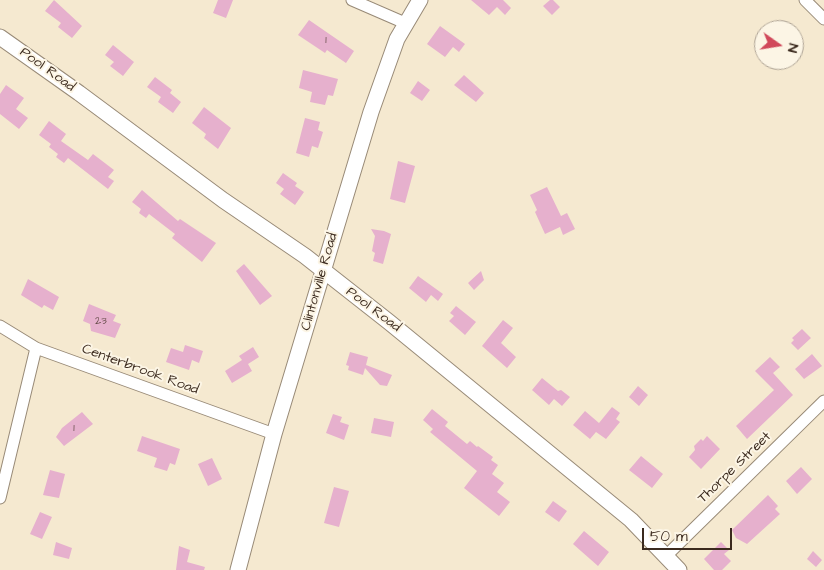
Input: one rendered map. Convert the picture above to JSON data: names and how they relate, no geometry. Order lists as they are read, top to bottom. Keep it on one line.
{"streets":{"street":["Pool Road","Clintonville Road","Centerbrook Road","Thorpe Street"]},"crossings":[["Pool Road","Clintonville Road"],["Pool Road","Thorpe Street"],["Clintonville Road","Centerbrook Road"]],"house_numbers":["1","23","1"],"scale_bar":"50 m","north":"right"}
